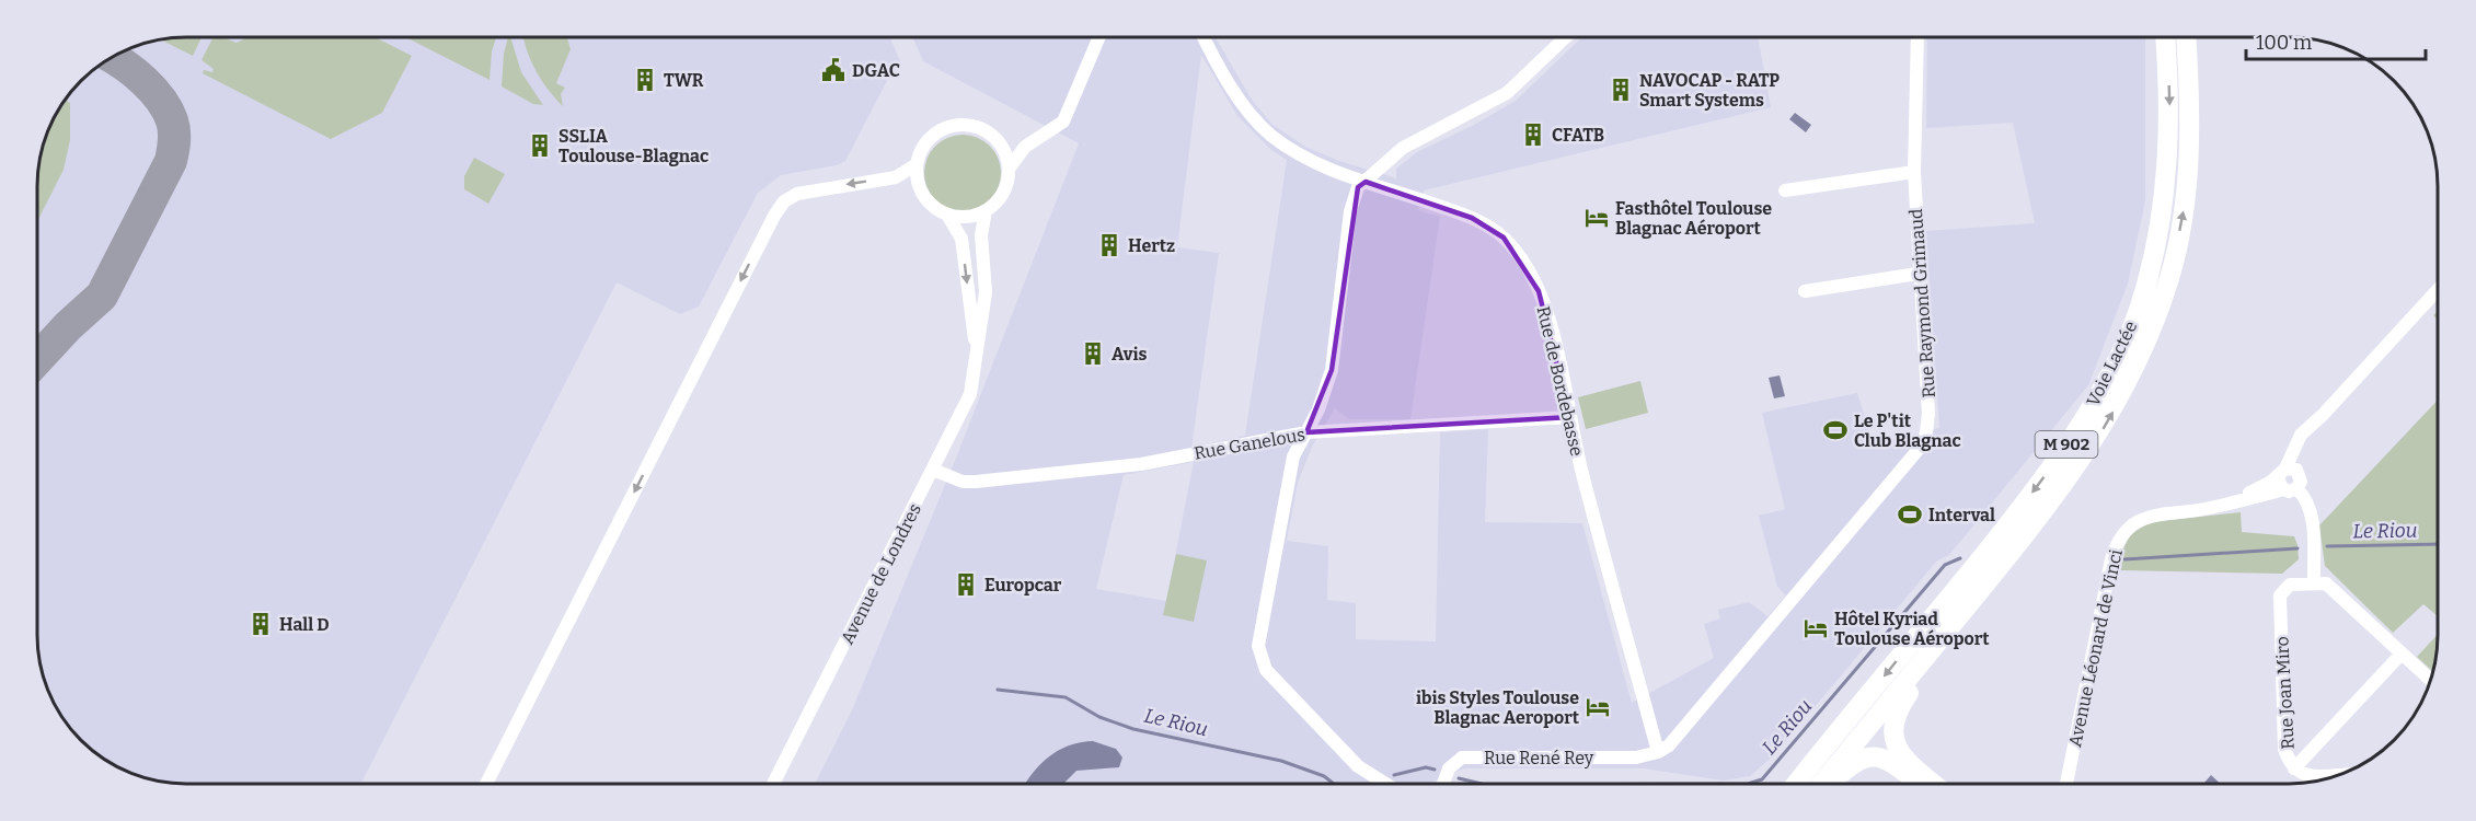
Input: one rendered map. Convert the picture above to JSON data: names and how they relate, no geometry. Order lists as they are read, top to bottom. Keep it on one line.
{"streets":{"highway":["Voie Lactée","M 902"],"street":["Rue Raymond Grimaud","Rue de Bordebasse","Rue Ganelous","Avenue de Londres","Avenue Léonard de Vinci","Rue Joan Miro","Rue René Rey"]},"crossings":[["Rue Raymond Grimaud","Rue de Bordebasse"],["Rue Raymond Grimaud","Rue René Rey"],["Rue de Bordebasse","Rue Ganelous"],["Rue de Bordebasse","Rue René Rey"],["Rue Ganelous","Avenue de Londres"]],"water":["Le Riou"],"places":{"public building":["DGAC"],"building":["TWR","NAVOCAP - RATP Smart Systems","CFATB","SSLIA Toulouse-Blagnac","Hertz","Avis","Europcar","Hall D"],"hotel":["Fasthôtel Toulouse Blagnac Aéroport","Hôtel Kyriad Toulouse Aéroport","ibis Styles Toulouse Blagnac Aeroport"],"sports":["Le P'tit Club Blagnac","Interval"]},"scale_bar":"100 m"}
